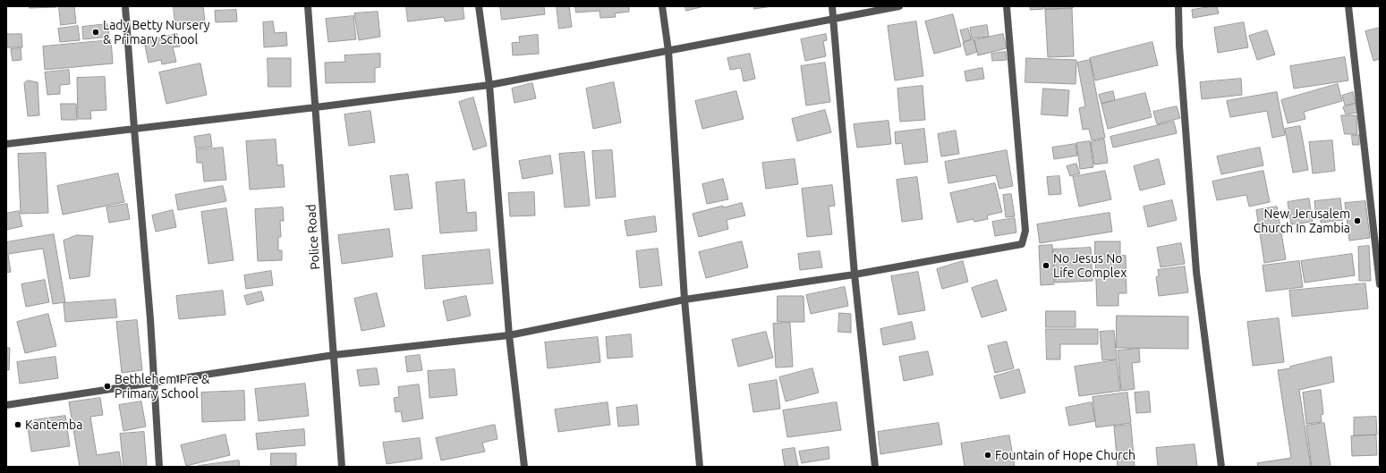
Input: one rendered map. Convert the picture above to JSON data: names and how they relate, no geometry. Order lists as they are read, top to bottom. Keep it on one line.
{"streets":{"street":["Police Road"]},"places":["Lady Betty Nursery & Primary School","New Jerusalem Church In Zambia","No Jesus No Life Complex","Bethlehem Pre & Primary School","Kantemba","Fountain of Hope Church"]}
